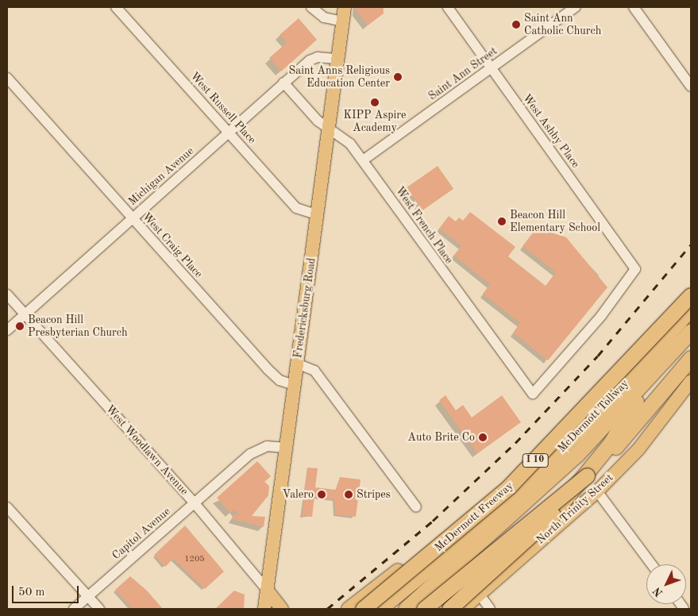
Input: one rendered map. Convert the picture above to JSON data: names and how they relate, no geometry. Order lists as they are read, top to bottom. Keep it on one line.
{"streets":{"highway":["McDermott Tollway","I 10","McDermott Freeway"],"main road":["Fredericksburg Road","West Woodlawn Avenue","North Trinity Street"],"street":["Saint Ann Street","West Russell Place","West Ashby Place","Michigan Avenue","West French Place","West Craig Place","Capitol Avenue"]},"crossings":[["Saint Ann Street","West Ashby Place"],["Saint Ann Street","West French Place"],["West Russell Place","Michigan Avenue"],["West Russell Place","Fredericksburg Road"],["West Ashby Place","West French Place"],["Michigan Avenue","West French Place"],["Michigan Avenue","West Craig Place"],["Michigan Avenue","Fredericksburg Road"],["Michigan Avenue","West Woodlawn Avenue"],["West French Place","Fredericksburg Road"],["West Craig Place","Fredericksburg Road"],["Fredericksburg Road","West Woodlawn Avenue"],["Fredericksburg Road","Capitol Avenue"],["West Woodlawn Avenue","Capitol Avenue"]],"places":["Saint Ann Catholic Church","Saint Anns Religious Education Center","KIPP Aspire Academy","Beacon Hill Elementary School","Beacon Hill Presbyterian Church","Auto Brite Co","Valero","Stripes"],"house_numbers":["1205"],"scale_bar":"50 m","north":"bottom left"}
